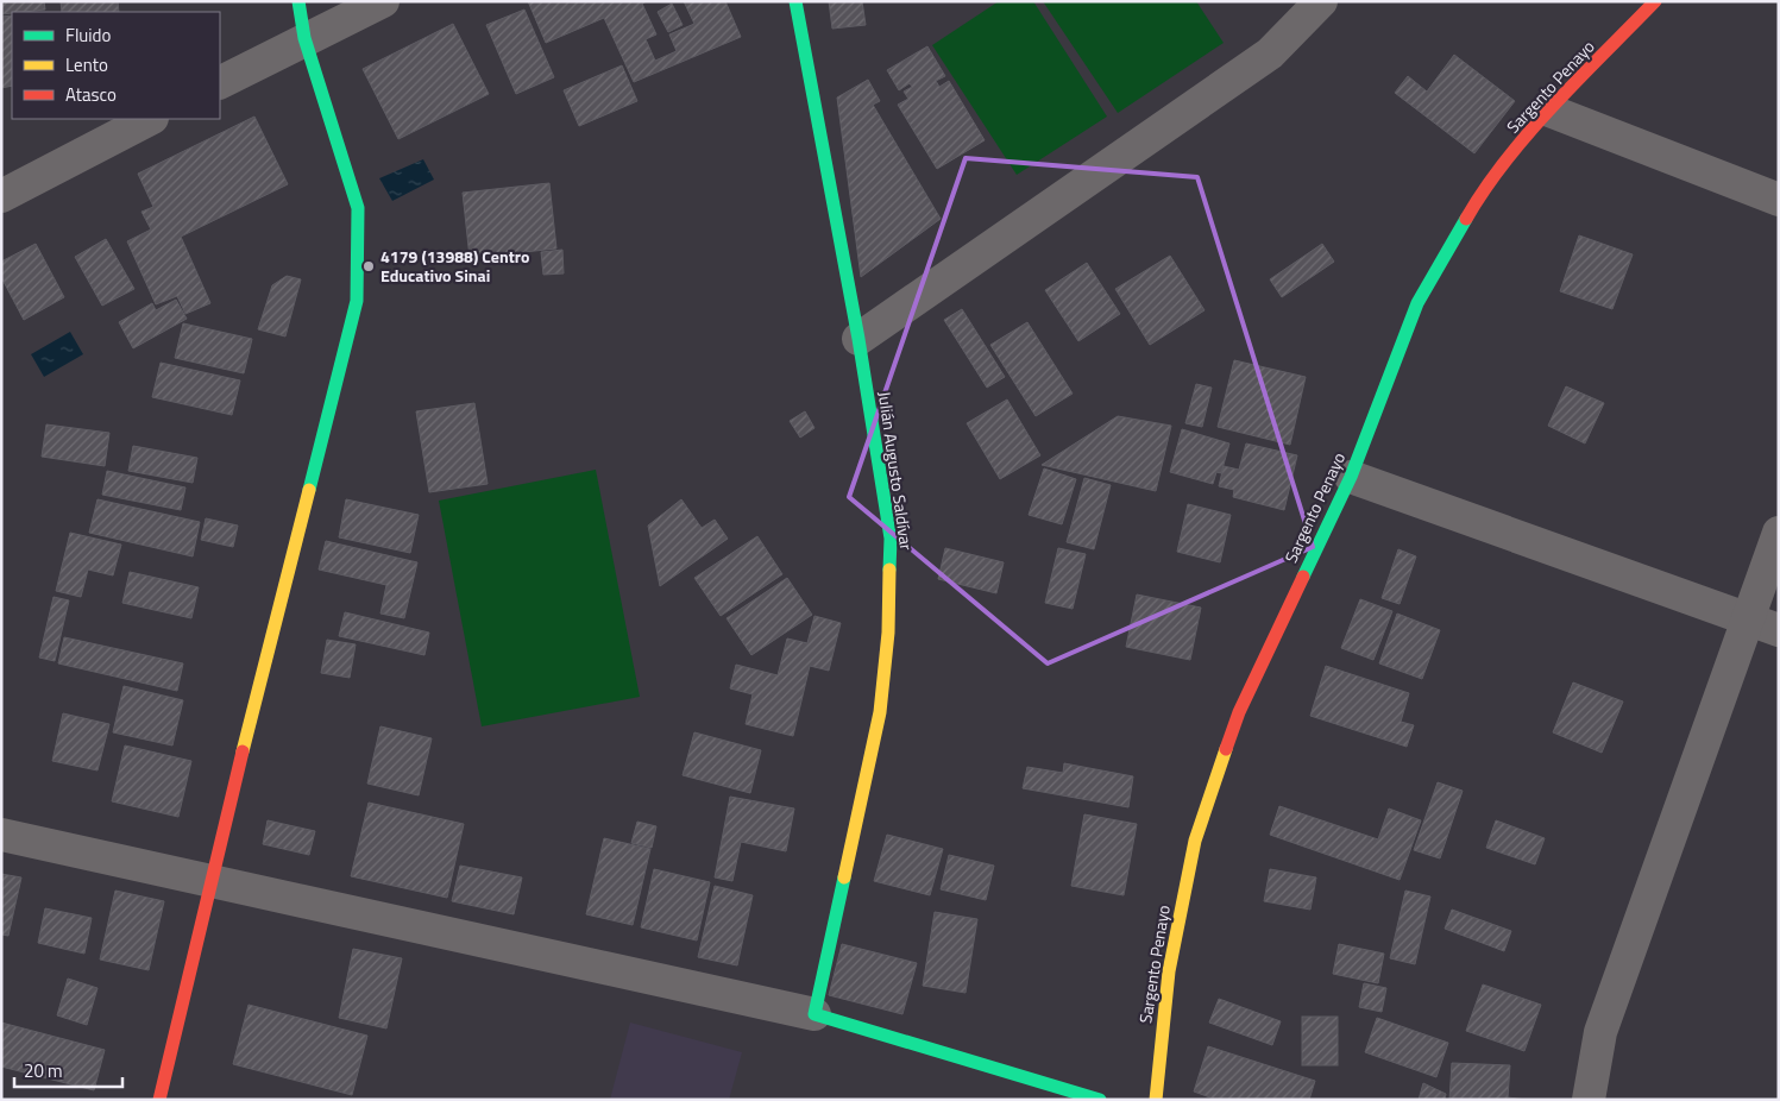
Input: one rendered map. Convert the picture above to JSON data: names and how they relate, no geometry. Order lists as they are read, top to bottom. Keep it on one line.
{"streets":{"street":["Sargento Penayo","Julián Augusto Saldívar"]},"places":["4179 (13988) Centro Educativo Sinai"],"legend":["Fluido","Lento","Atasco"],"scale_bar":"20 m"}
